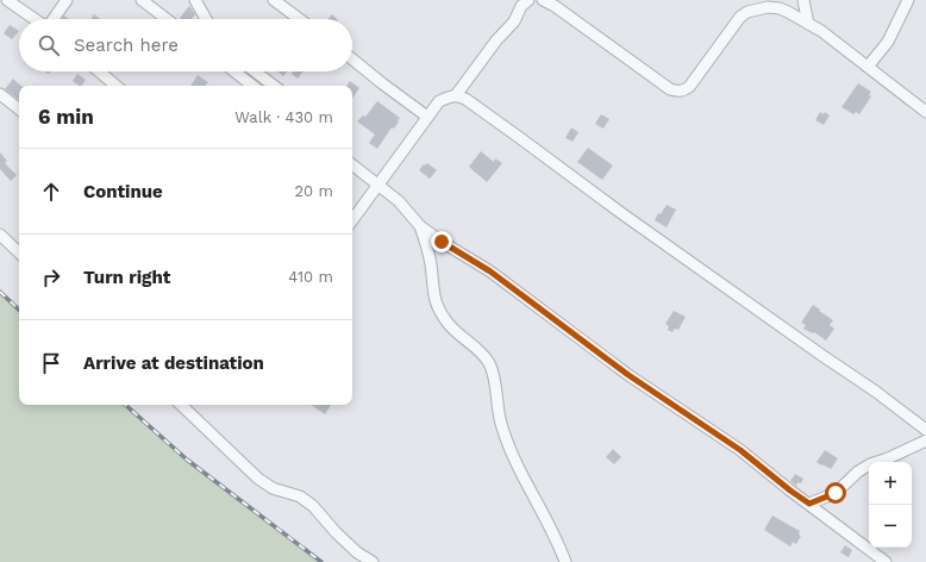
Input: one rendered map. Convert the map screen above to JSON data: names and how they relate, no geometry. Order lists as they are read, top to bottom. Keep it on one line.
{"page":{"search":"Search here","heading":["6 min","Walk · 430 m"],"list":[["Continue","20 m"],["Turn right","410 m"],"Arrive at destination"],"map_buttons":["+","−"]}}
